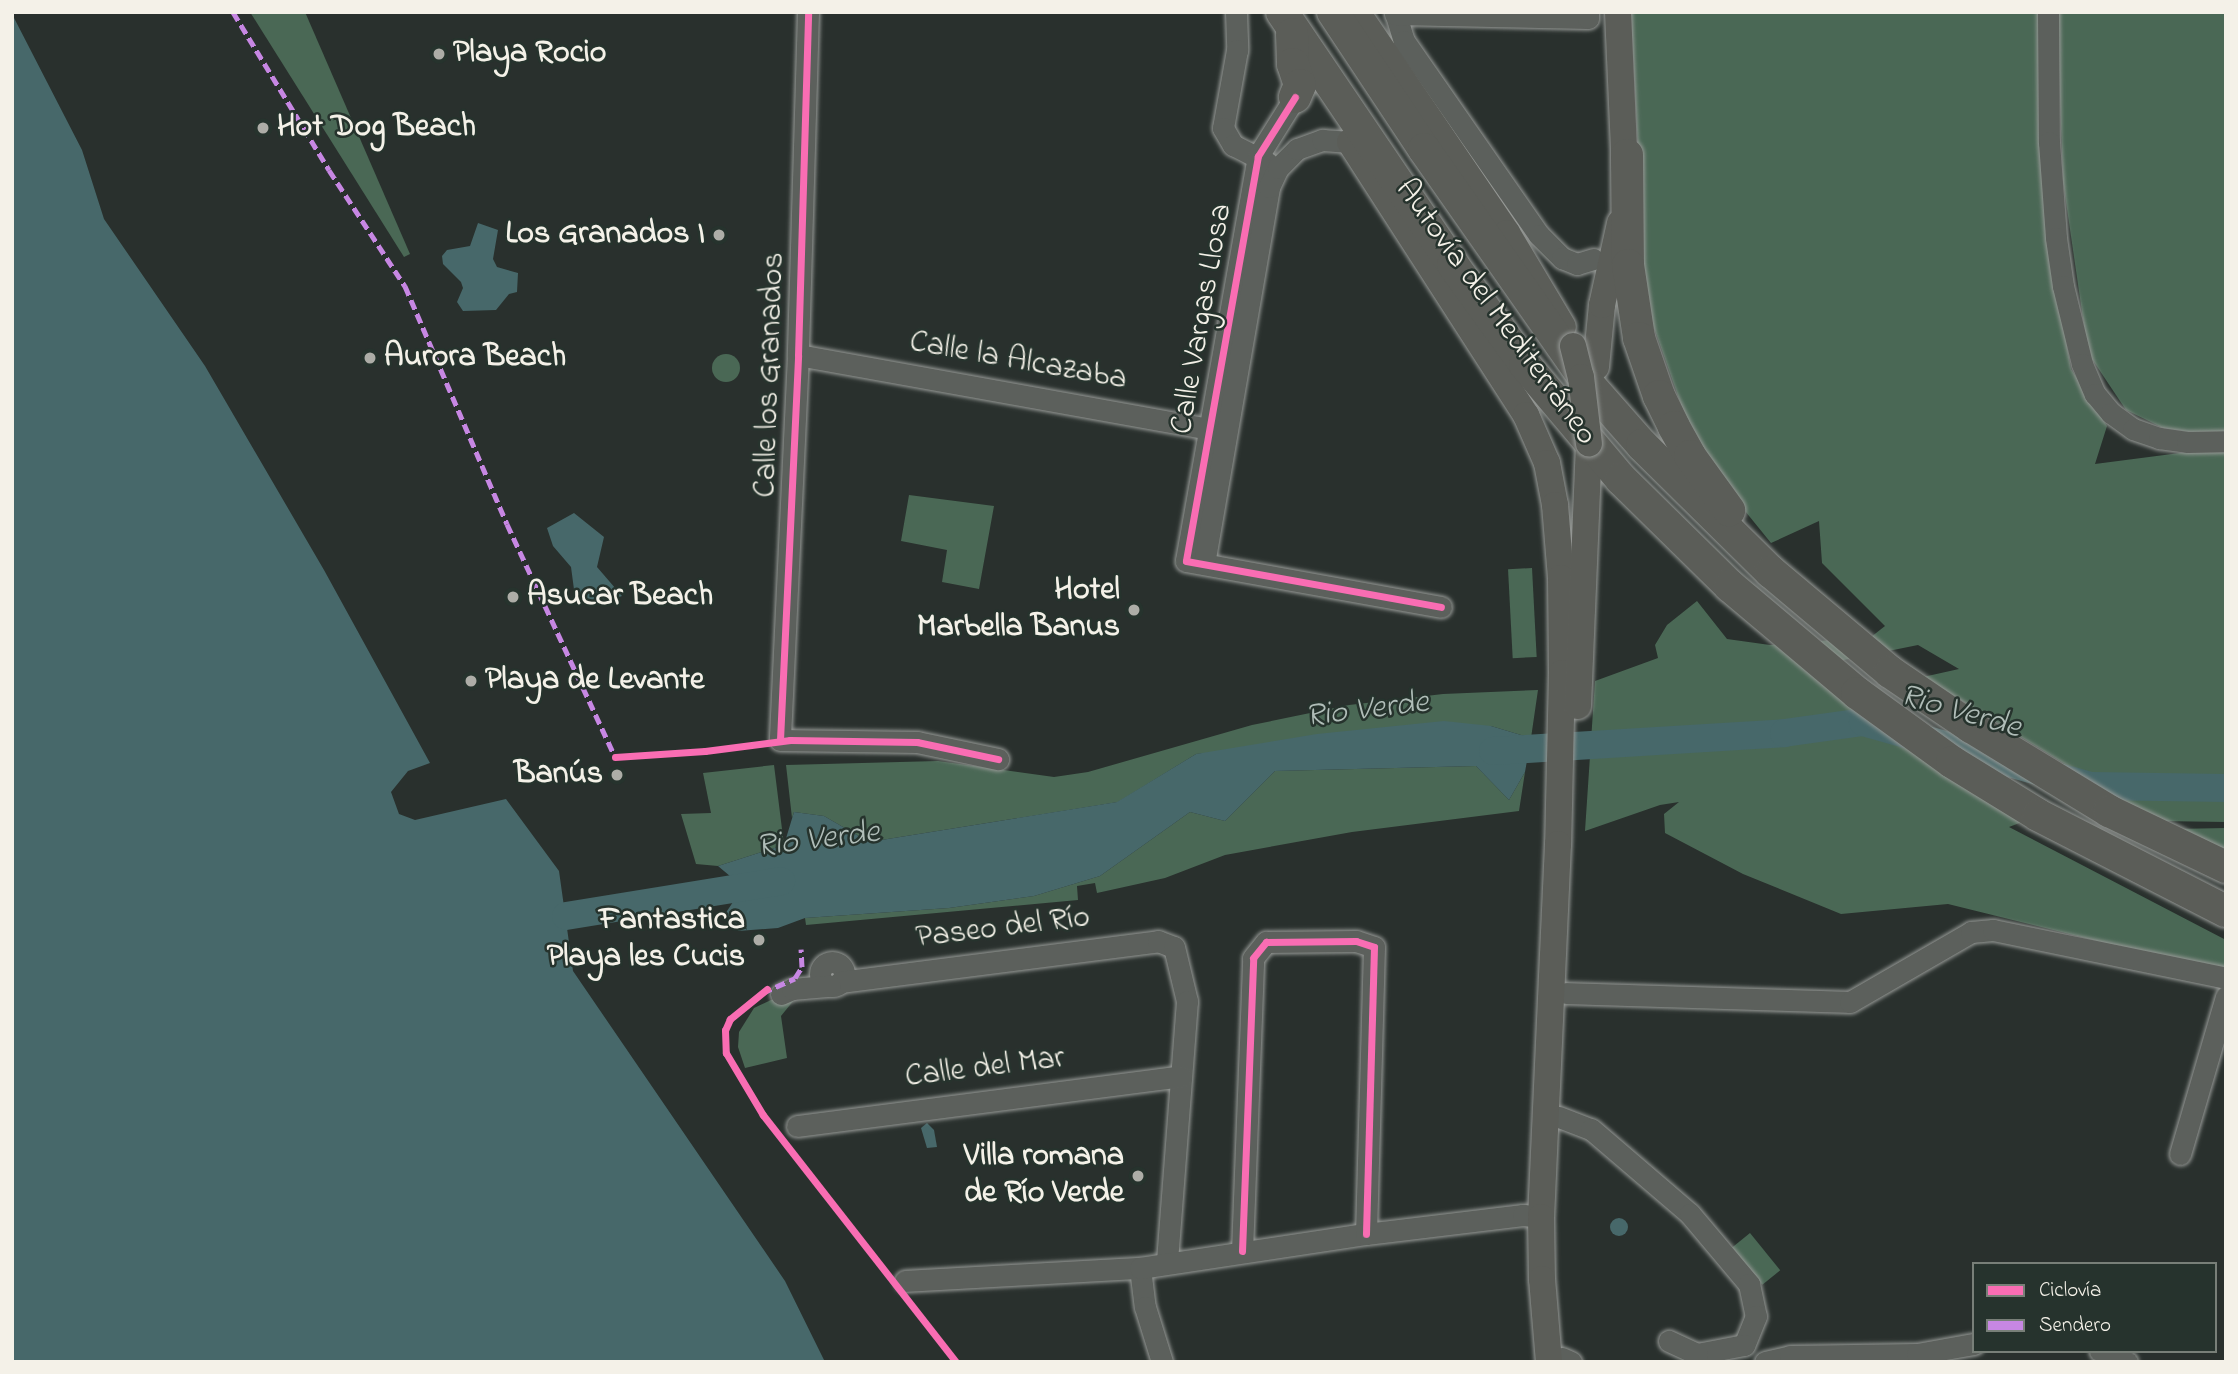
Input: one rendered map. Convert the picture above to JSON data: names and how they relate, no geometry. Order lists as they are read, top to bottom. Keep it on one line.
{"streets":{"highway":["Autovía del Mediterráneo"],"street":["Calle Vargas Llosa","Calle la Alcazaba","Calle los Granados","Paseo del Río","Calle del Mar"]},"crossings":[["Calle Vargas Llosa","Calle la Alcazaba"],["Calle la Alcazaba","Calle los Granados"],["Paseo del Río","Calle del Mar"]],"water":["Rio Verde"],"places":["Playa Rocio","Hot Dog Beach","Los Granados I","Aurora Beach","Asucar Beach","Hotel Marbella Banus","Playa de Levante","Banús","Fantastica Playa les Cucis","Villa romana de Río Verde"],"legend":["Ciclovía","Sendero"]}
